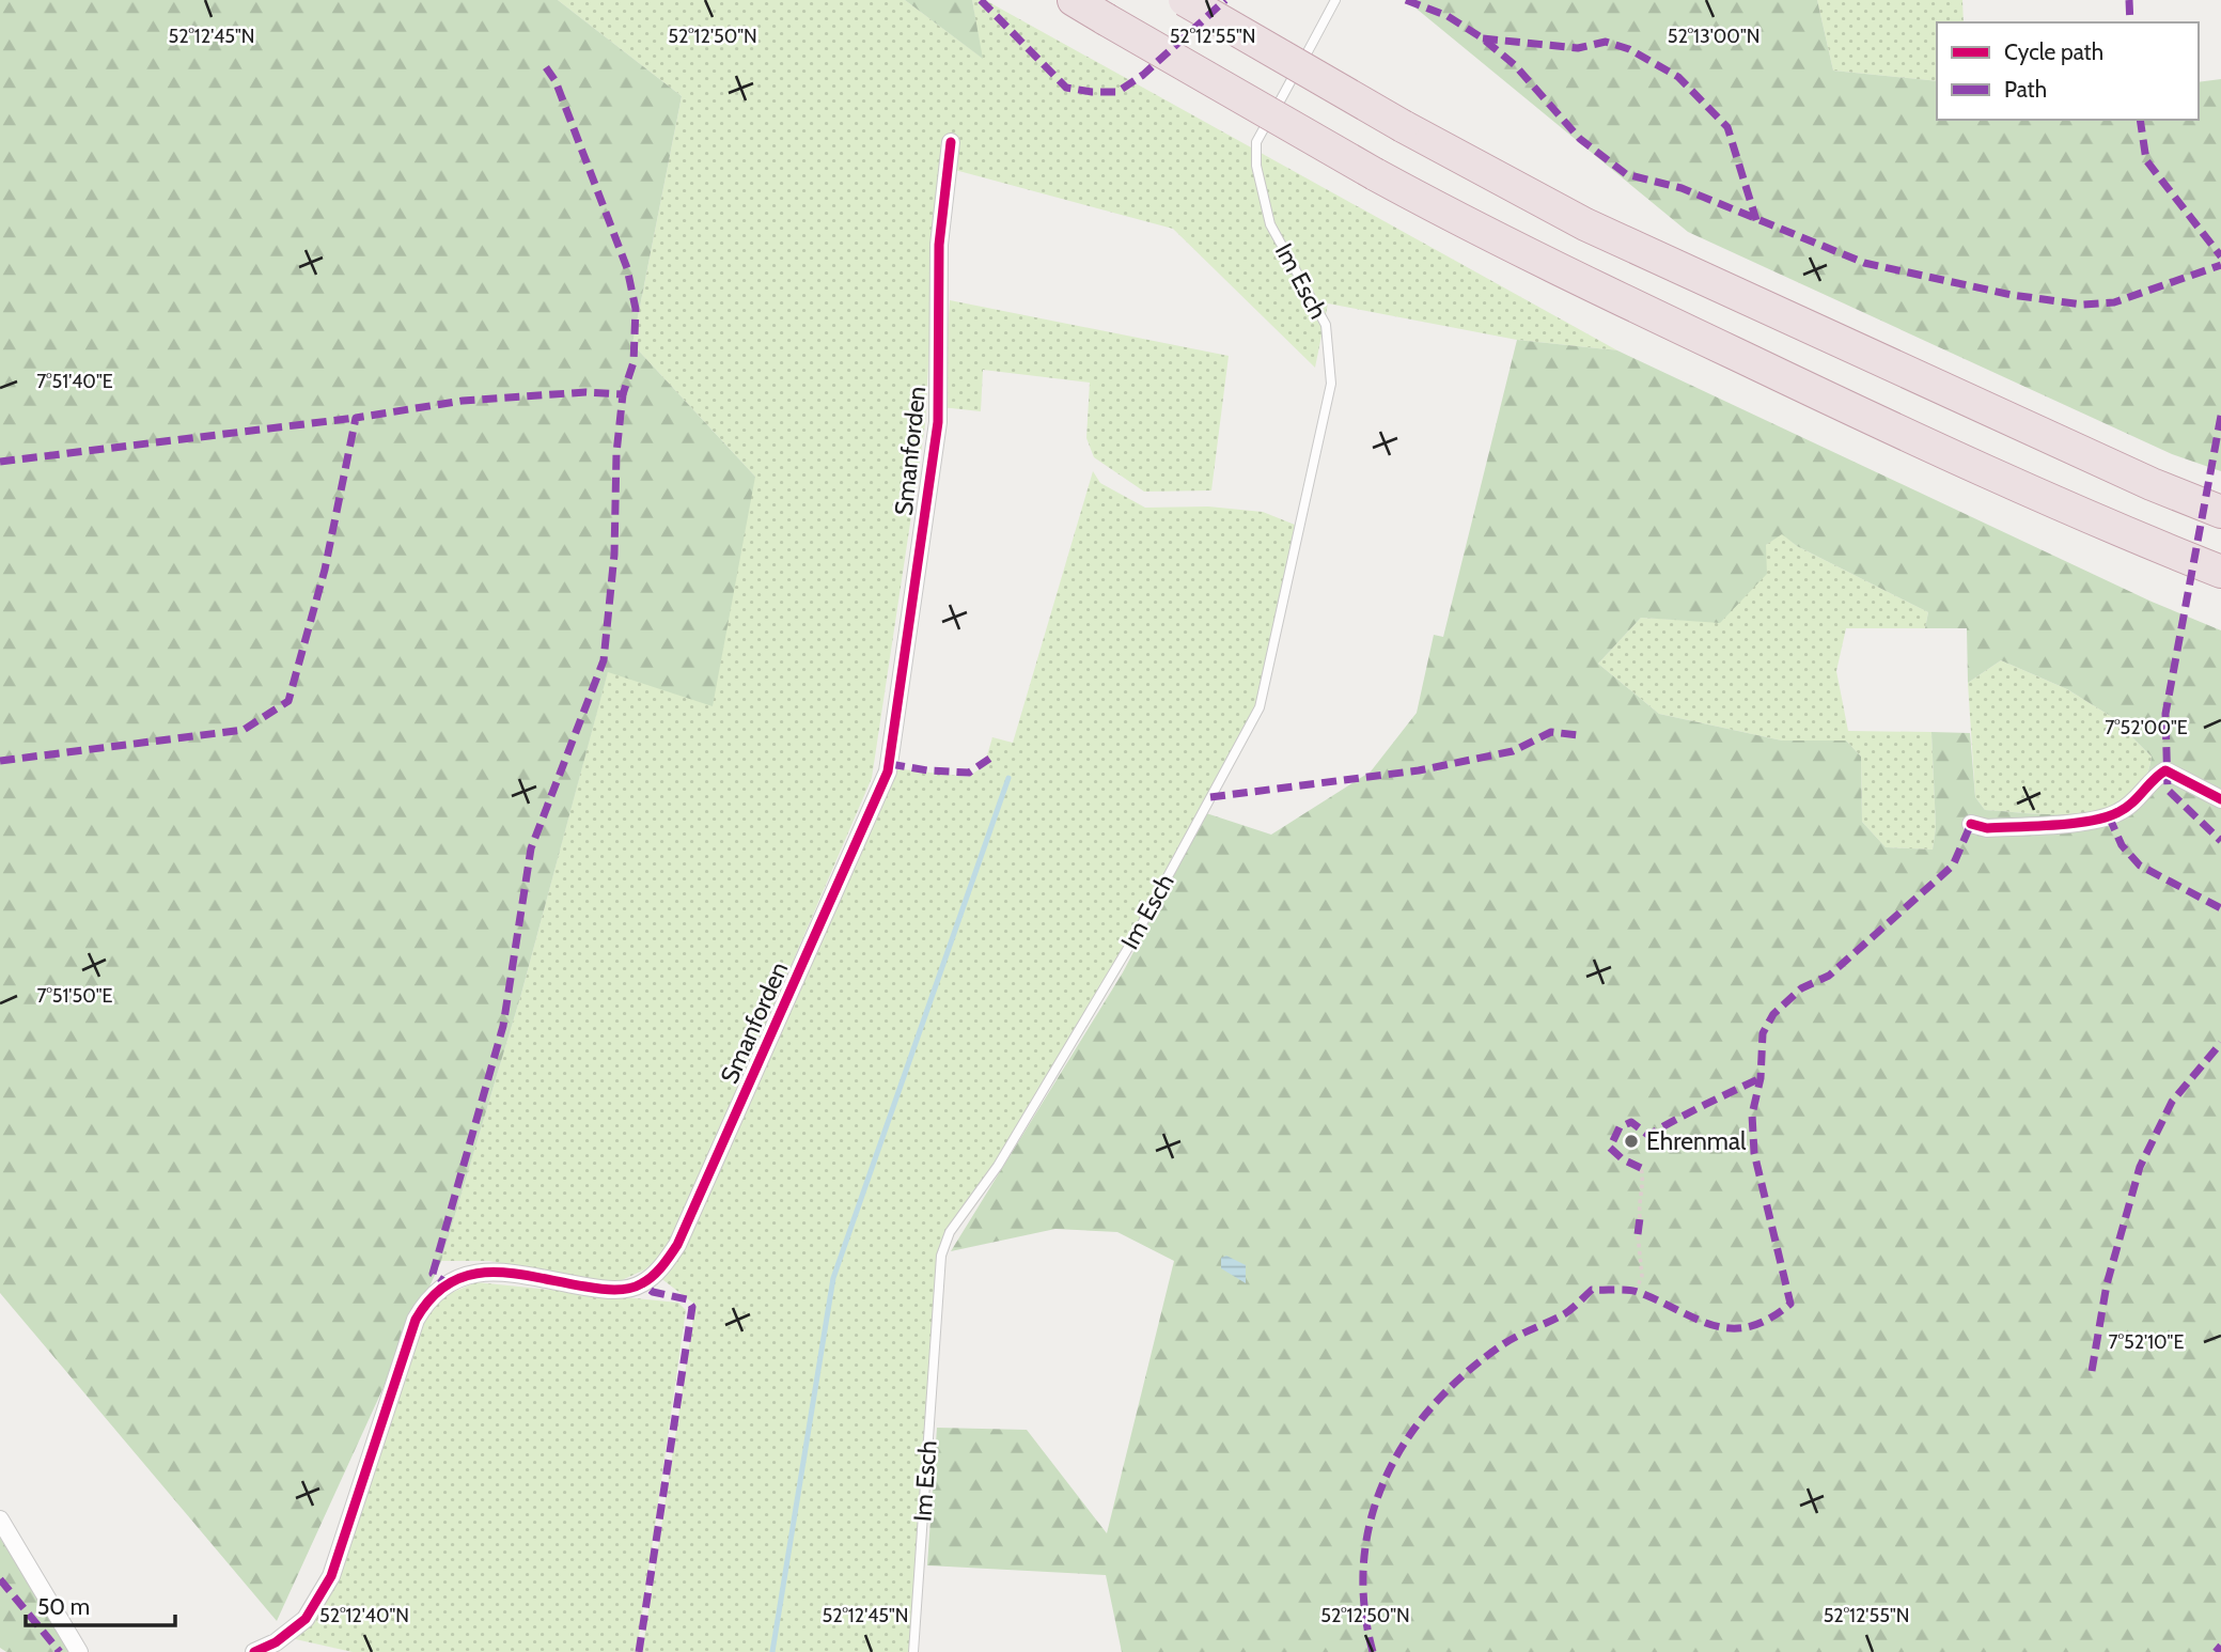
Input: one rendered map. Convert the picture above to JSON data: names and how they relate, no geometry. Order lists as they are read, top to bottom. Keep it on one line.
{"streets":{"street":["Smanforden"],"lane":["Im Esch"]},"places":["Ehrenmal"],"legend":["Cycle path","Path"],"scale_bar":"50 m","coordinates":["52°12'45\"N","52°12'50\"N","52°12'55\"N","52°13'00\"N","7°51'40\"E","7°52'00\"E","7°51'50\"E","7°52'10\"E","52°12'40\"N"]}
